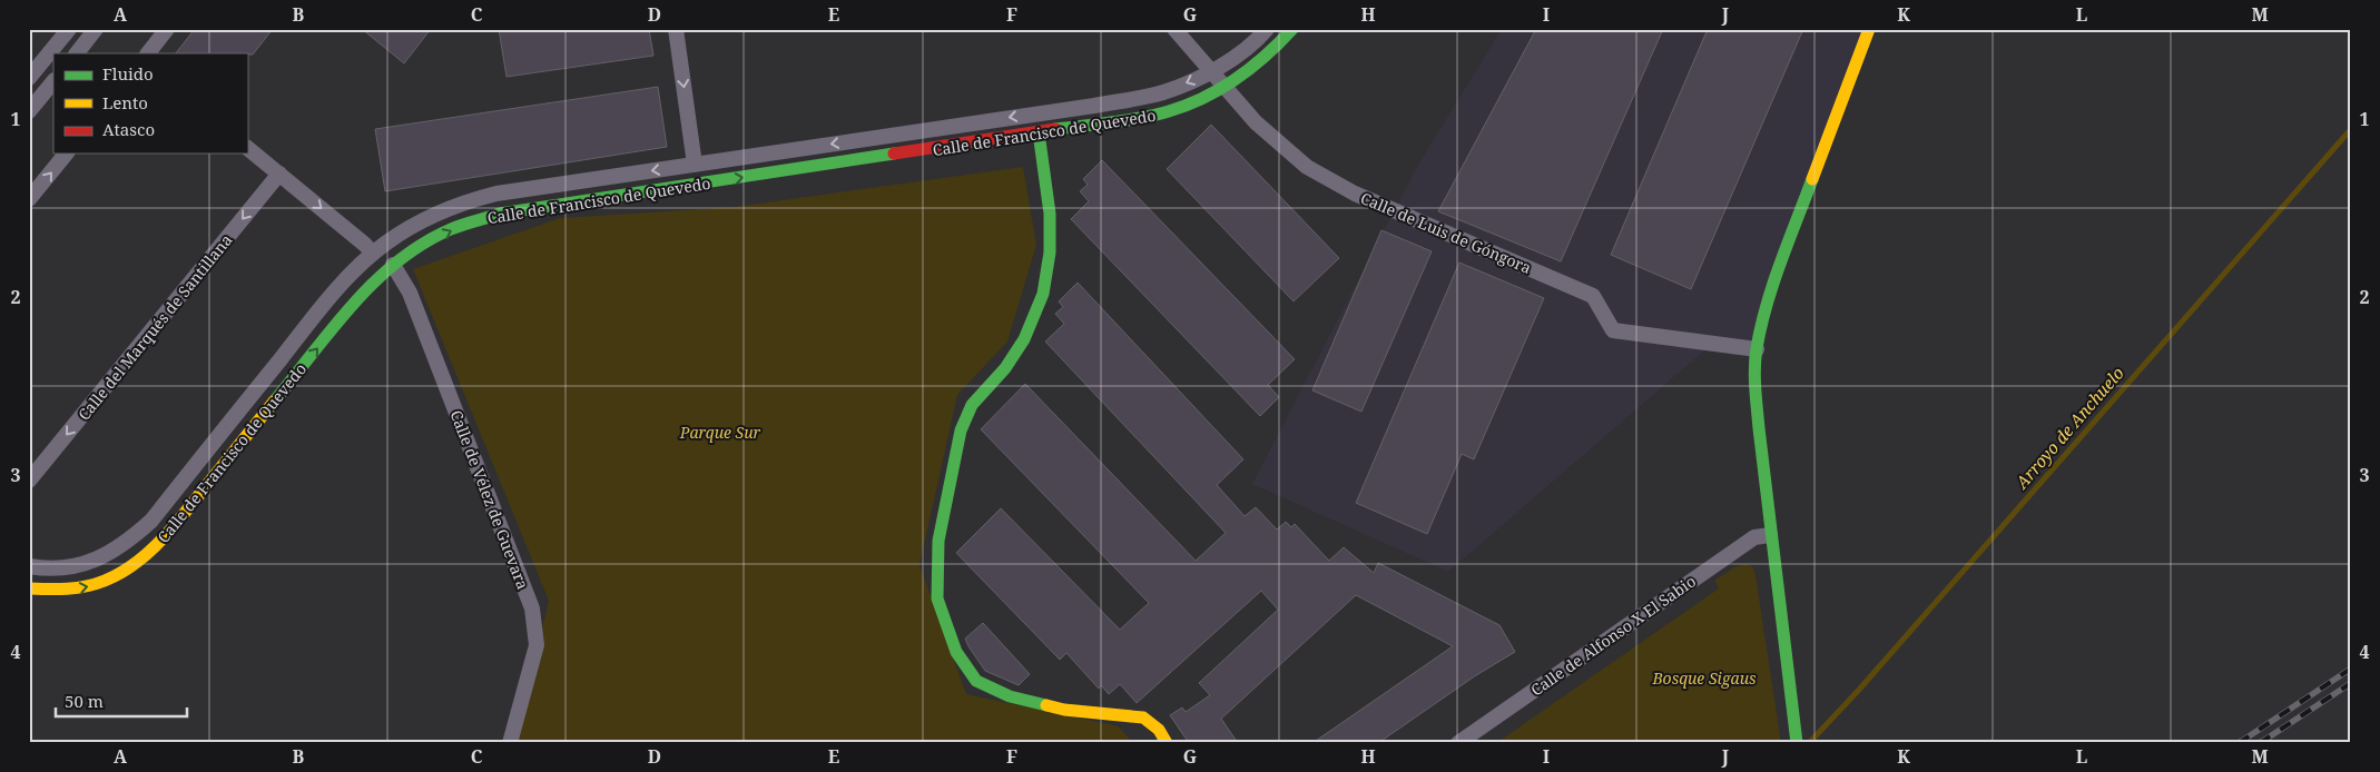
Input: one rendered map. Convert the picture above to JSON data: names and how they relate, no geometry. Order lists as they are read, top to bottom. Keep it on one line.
{"streets":{"street":["Calle de Francisco de Quevedo","Calle de Luis de Góngora","Calle del Marqués de Santillana","Calle de Vélez de Guevara","Calle de Alfonso X El Sabio"]},"crossings":[["Calle de Francisco de Quevedo","Calle de Luis de Góngora"],["Calle de Francisco de Quevedo","Calle de Vélez de Guevara"]],"one_way":["Calle del Marqués de Santillana"],"water":["Arroyo de Anchuelo"],"parks":["Parque Sur","Bosque Sigaus"],"legend":["Fluido","Lento","Atasco"],"scale_bar":"50 m","grid":{"columns":["A","B","C","D","E","F","G","H","I","J","K","L","M"],"rows":["1","2","3","4"]}}
